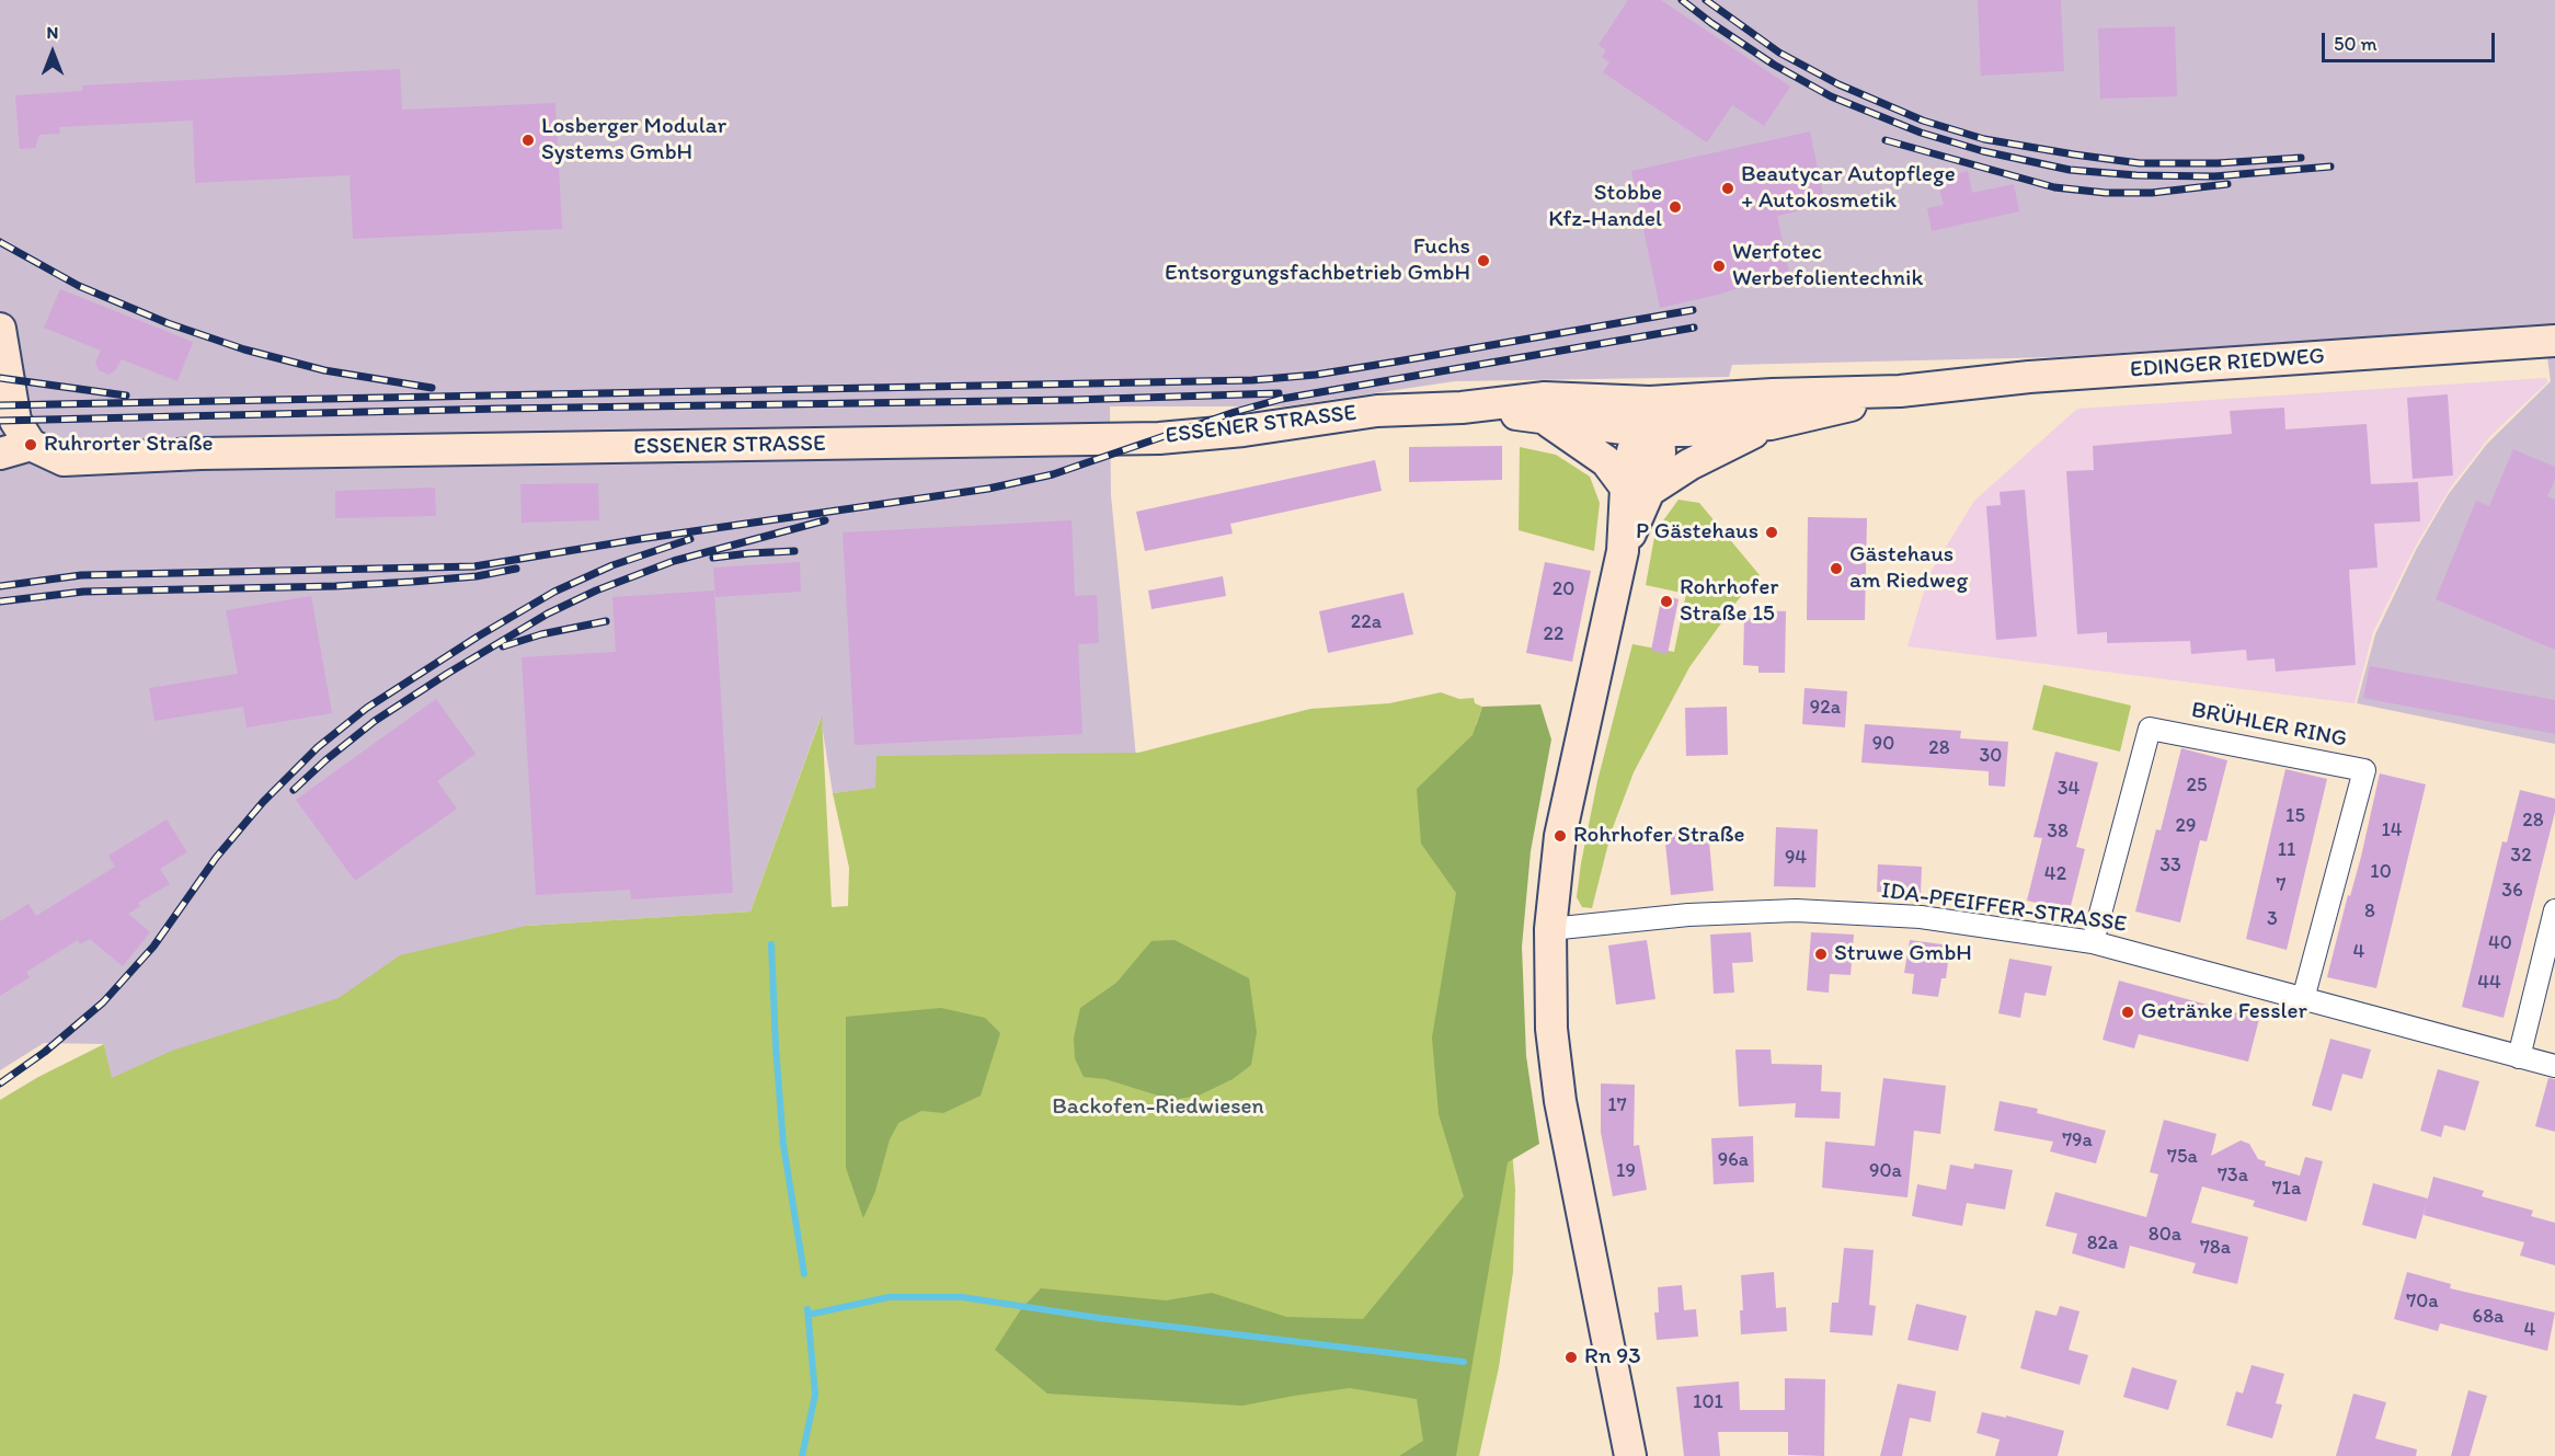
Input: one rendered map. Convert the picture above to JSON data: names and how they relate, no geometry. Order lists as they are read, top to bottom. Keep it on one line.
{"streets":{"main road":["EDINGER RIEDWEG","ESSENER STRASSE"],"street":["BRÜHLER RING","IDA-PFEIFFER-STRASSE"]},"crossings":[["EDINGER RIEDWEG","ESSENER STRASSE"],["BRÜHLER RING","IDA-PFEIFFER-STRASSE"]],"parks":["Backofen-Riedwiesen"],"places":["Losberger Modular Systems GmbH","Beautycar Autopflege + Autokosmetik","Stobbe Kfz-Handel","Fuchs Entsorgungsfachbetrieb GmbH","Werfotec Werbefolientechnik","Ruhrorter Straße","P Gästehaus","Gästehaus am Riedweg","Rohrhofer Straße 15","Rohrhofer Straße","Struwe GmbH","Getränke Fessler","Rn 93"],"house_numbers":["20","22a","22","92a","90","28","30","25","34","15","28","29","14","38","11","32","94","33","10","42","7","36","8","3","40","4","44","17","79a","75a","96a","19","90a","73a","71a","80a","82a","78a","70a","68a","4","101"],"scale_bar":"50 m","north":"top"}
